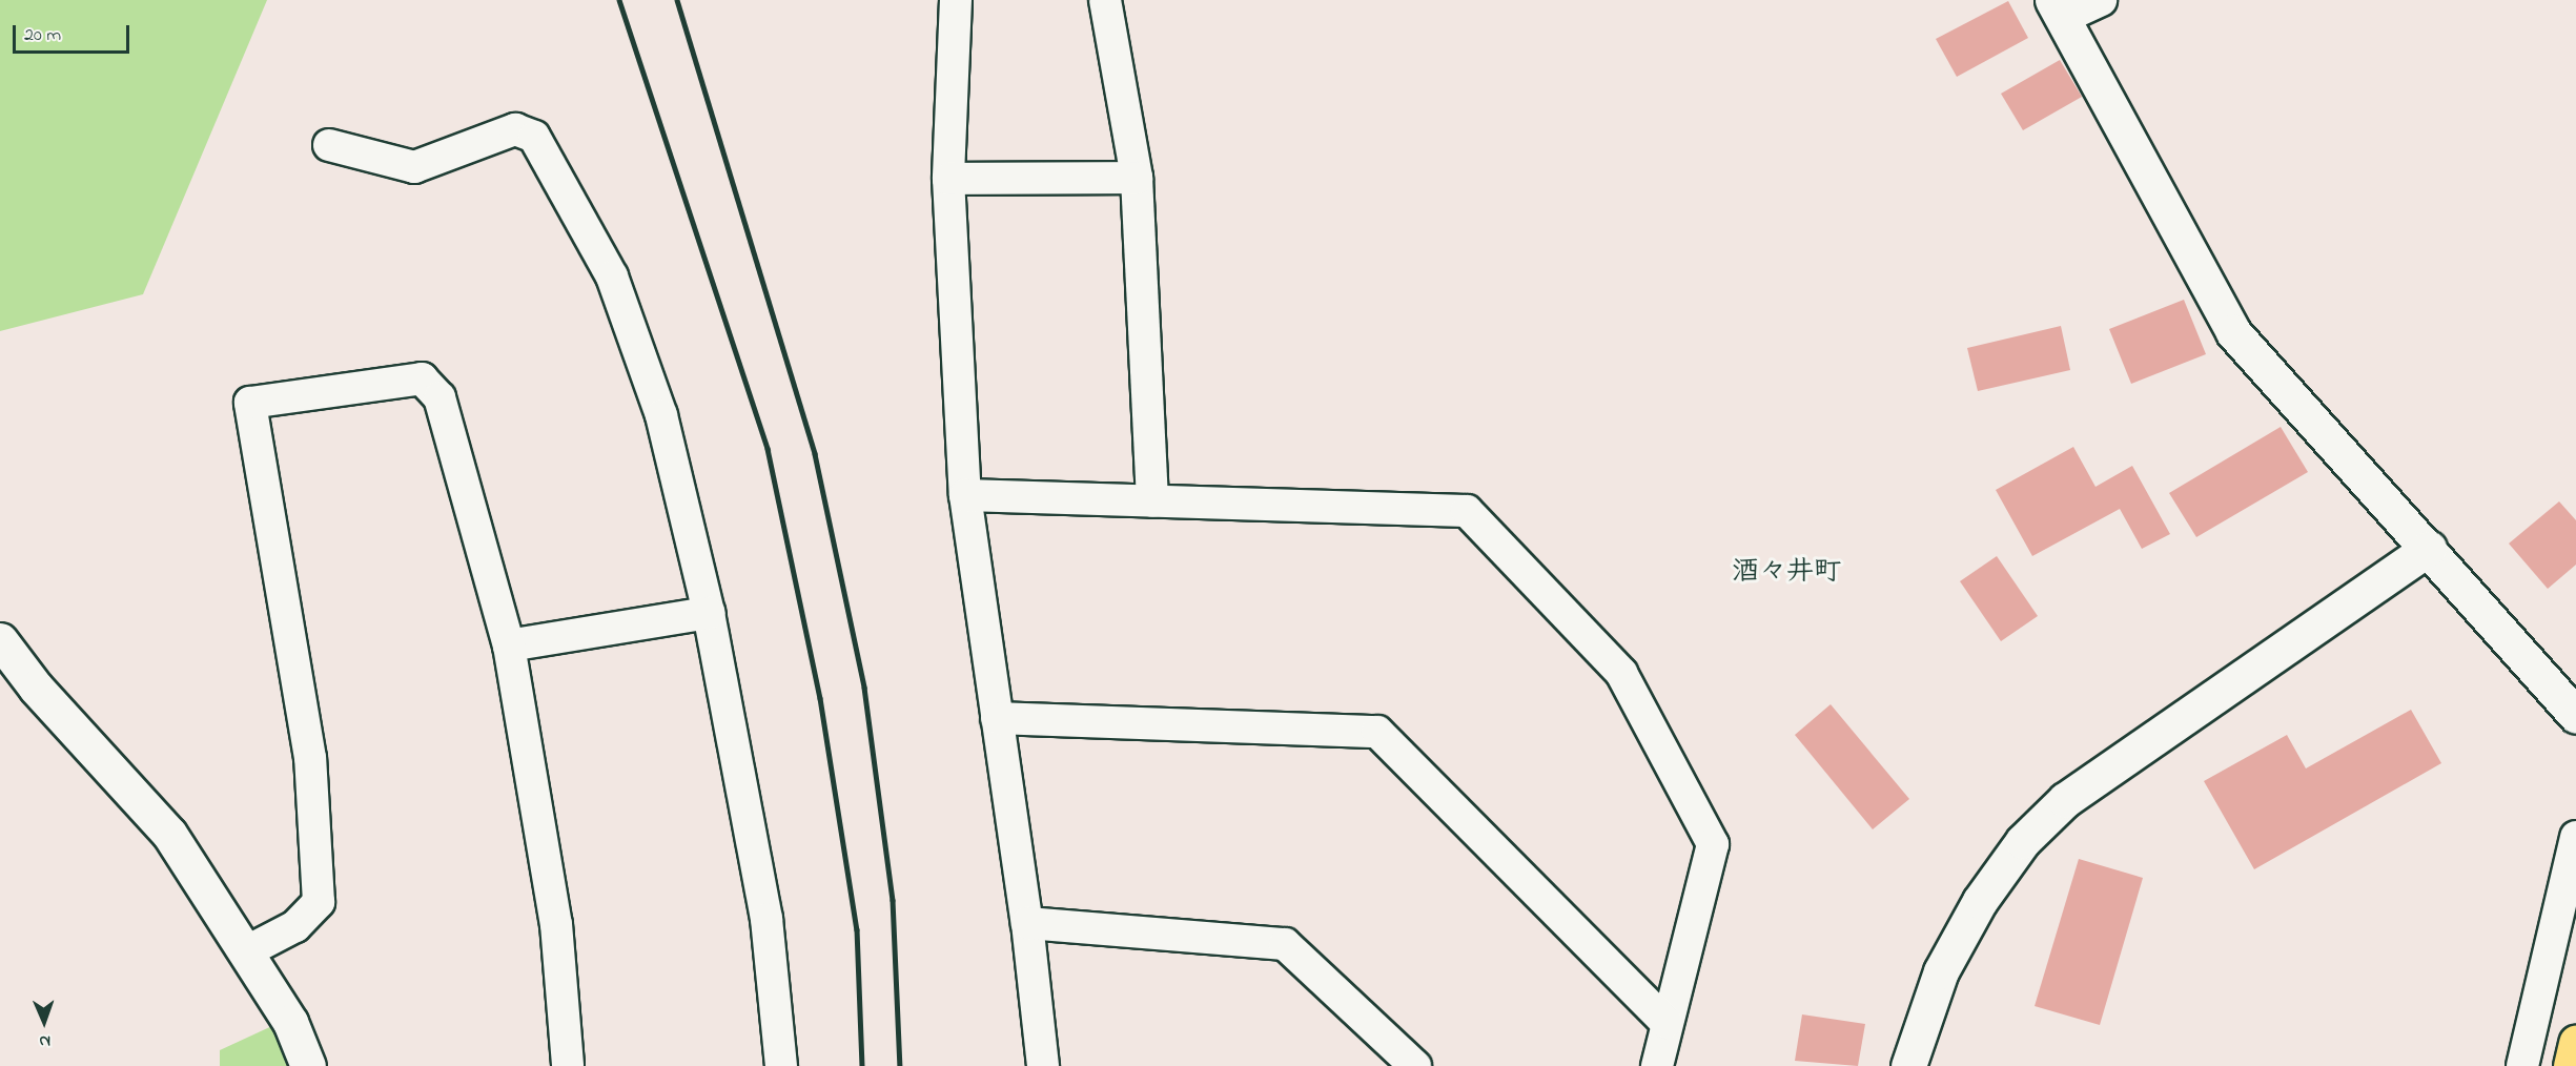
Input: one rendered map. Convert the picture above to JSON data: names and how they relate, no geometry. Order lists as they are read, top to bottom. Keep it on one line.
{"districts":["酒々井町"],"scale_bar":"20 m","north":"bottom"}
